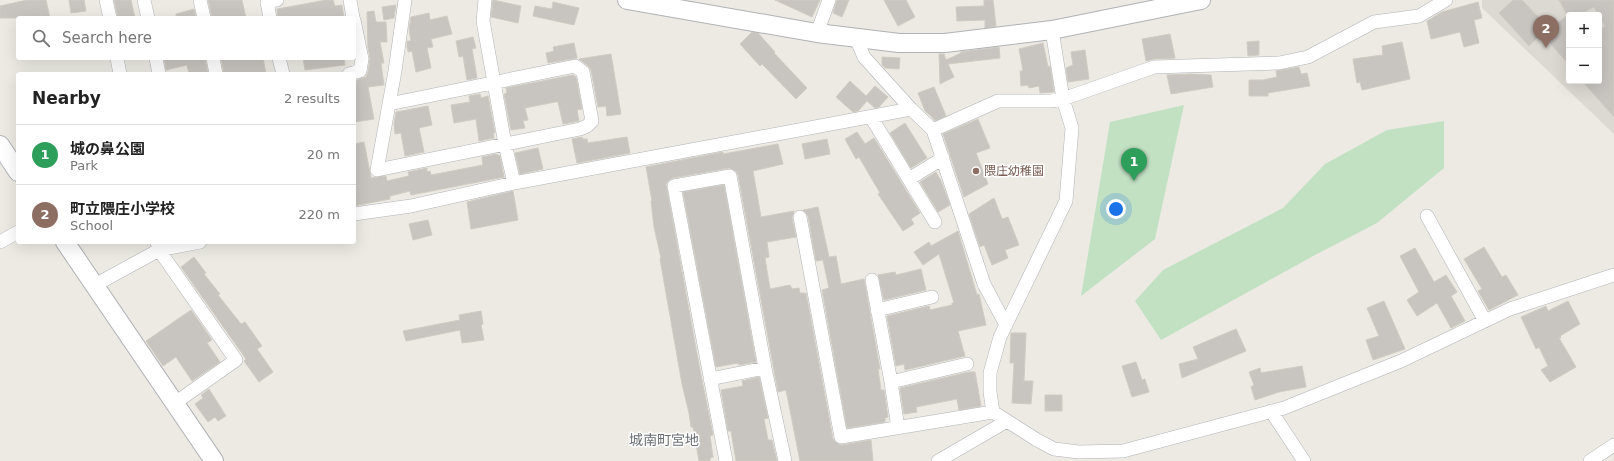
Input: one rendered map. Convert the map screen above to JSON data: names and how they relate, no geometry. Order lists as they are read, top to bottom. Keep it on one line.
{"districts":["城南町宮地"],"places":["隈庄幼稚園"],"page":{"map_buttons":["+","−"],"pins":["2","1"],"search":"Search here","heading":["Nearby","2 results"],"list":[{"mark":"1","name":"城の鼻公園","note":"Park","value":"20 m"},{"mark":"2","name":"町立隈庄小学校","note":"School","value":"220 m"}]}}
